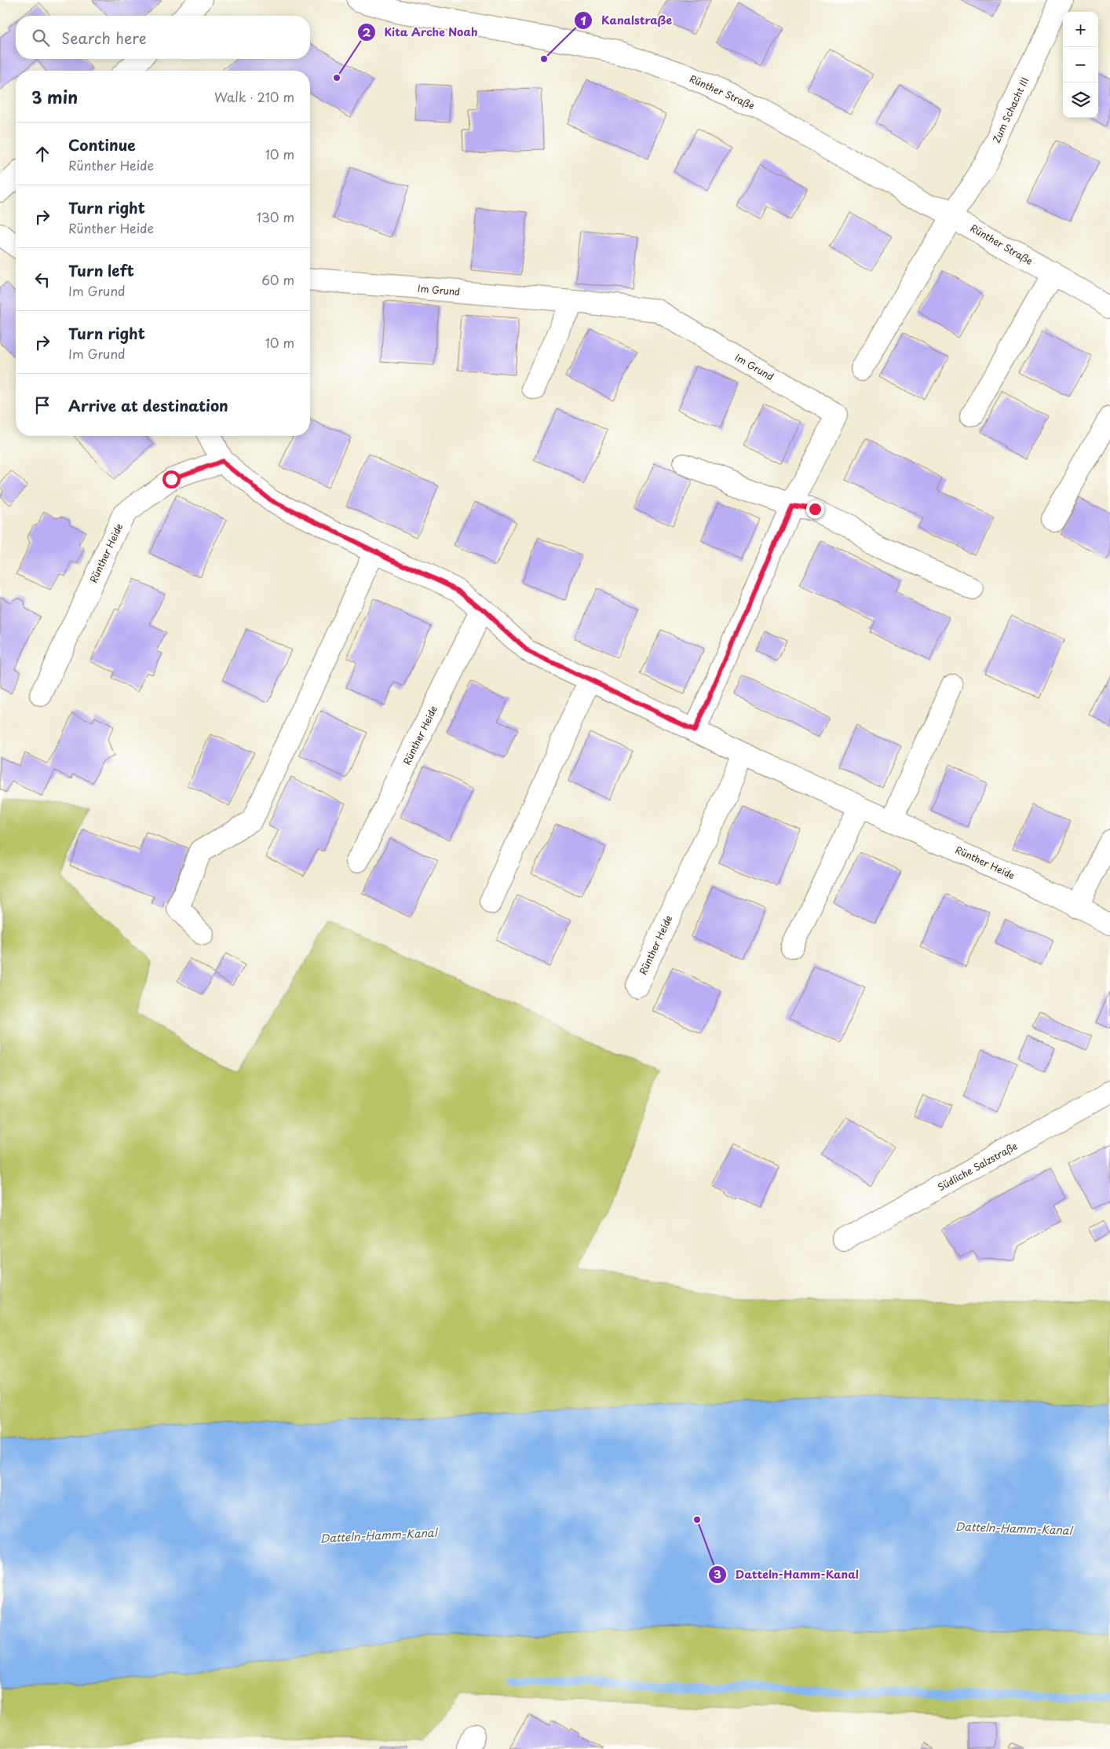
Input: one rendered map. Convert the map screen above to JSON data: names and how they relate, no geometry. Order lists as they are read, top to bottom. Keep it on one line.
{"streets":{"street":["Rünther Straße","Zum Schacht III","Im Grund","Rünther Heide","Südliche Salzstraße"]},"crossings":[["Rünther Straße","Zum Schacht III"],["Im Grund","Rünther Heide"]],"water":["Datteln-Hamm-Kanal"],"places":["Kanalstraße","Kita Arche Noah","Datteln-Hamm-Kanal"],"page":{"map_buttons":["+","−"],"search":"Search here","heading":["3 min","Walk · 210 m"],"list":[["Continue","Rünther Heide","10 m"],["Turn right","Rünther Heide","130 m"],["Turn left","Im Grund","60 m"],["Turn right","Im Grund","10 m"],"Arrive at destination"]}}
